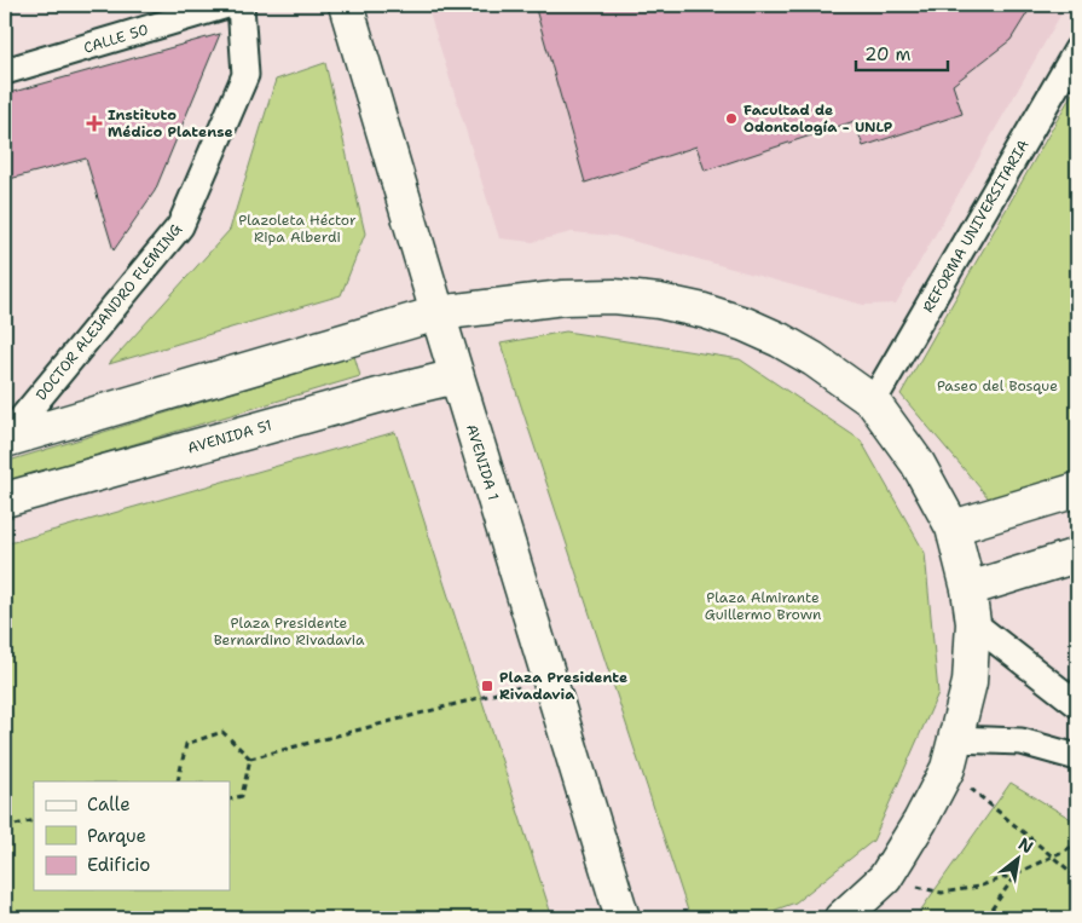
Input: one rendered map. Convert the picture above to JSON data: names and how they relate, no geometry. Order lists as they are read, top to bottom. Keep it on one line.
{"streets":{"main road":["AVENIDA 51","AVENIDA 1"],"street":["CALLE 50","REFORMA UNIVERSITARIA","DOCTOR ALEJANDRO FLEMING"]},"crossings":[["AVENIDA 51","AVENIDA 1"]],"parks":["Plazoleta Héctor Ripa Alberdi","Paseo del Bosque","Plaza Almirante Guillermo Brown","Plaza Presidente Bernardino Rivadavia"],"places":{"other":["Facultad de Odontología - UNLP"],"health":["Instituto Médico Platense"],"transit":["Plaza Presidente Rivadavia"]},"legend":["Calle","Parque","Edificio"],"scale_bar":"20 m","north":"top right"}
